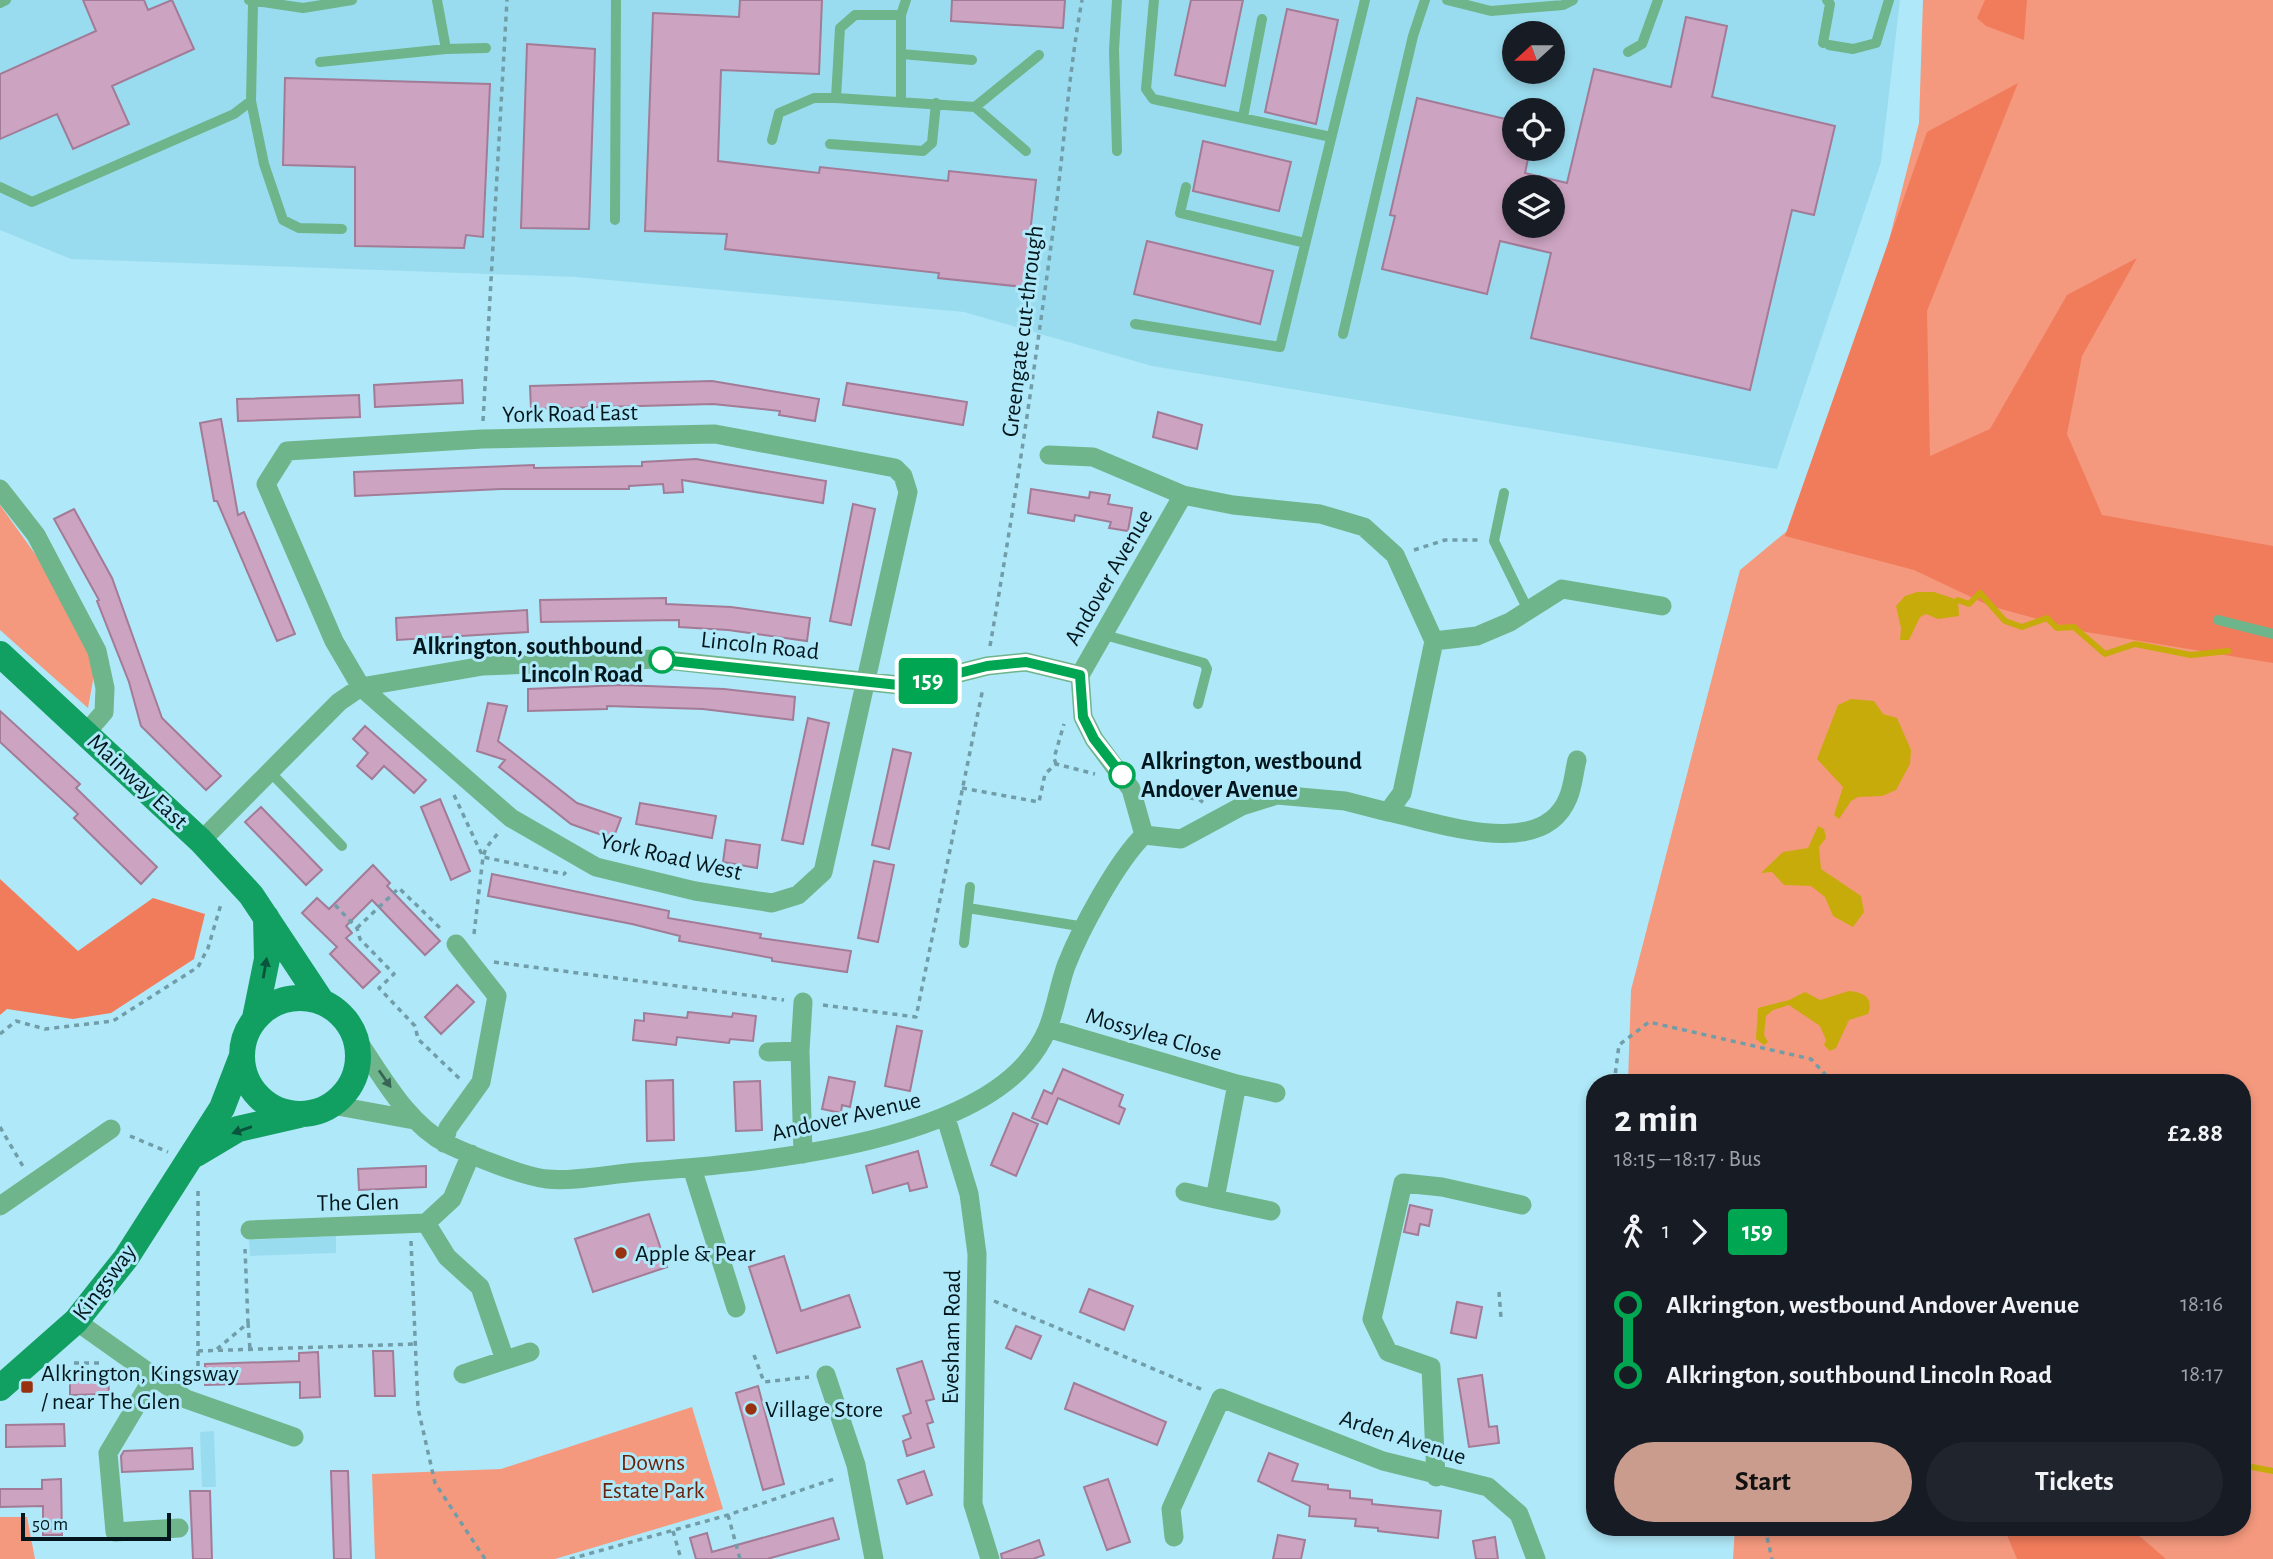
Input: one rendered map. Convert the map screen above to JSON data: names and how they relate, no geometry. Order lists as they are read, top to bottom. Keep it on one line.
{"streets":{"street":["York Road East","Andover Avenue","Lincoln Road","Mainway East","York Road West","Mossylea Close","The Glen","Kingsway","Evesham Road","Arden Avenue"],"path":["Greengate cut-through"]},"crossings":[["Greengate cut-through","Lincoln Road"],["York Road East","Lincoln Road"],["York Road East","York Road West"],["Andover Avenue","Lincoln Road"],["Andover Avenue","Mainway East"],["Andover Avenue","Mossylea Close"],["Andover Avenue","The Glen"],["Andover Avenue","Kingsway"],["Andover Avenue","Evesham Road"],["Lincoln Road","Mainway East"],["Lincoln Road","York Road West"],["Mainway East","Kingsway"]],"parks":["Downs Estate Park"],"places":{"other":["Alkrington, southbound Lincoln Road","Alkrington, westbound Andover Avenue","Apple & Pear","Village Store"],"transit":["Alkrington, Kingsway / near The Glen"]},"lines":["bus line 159"],"scale_bar":"50 m","north":"left","page":{"on_map":"159","heading":["2 min","18:15 – 18:17 · Bus","£2.88"],"legs":["1","159"],"list":[{"name":"Alkrington, westbound Andover Avenue","value":"18:16"},{"name":"Alkrington, southbound Lincoln Road","value":"18:17"}],"buttons":["Start","Tickets"],"scale":"50 m"}}
